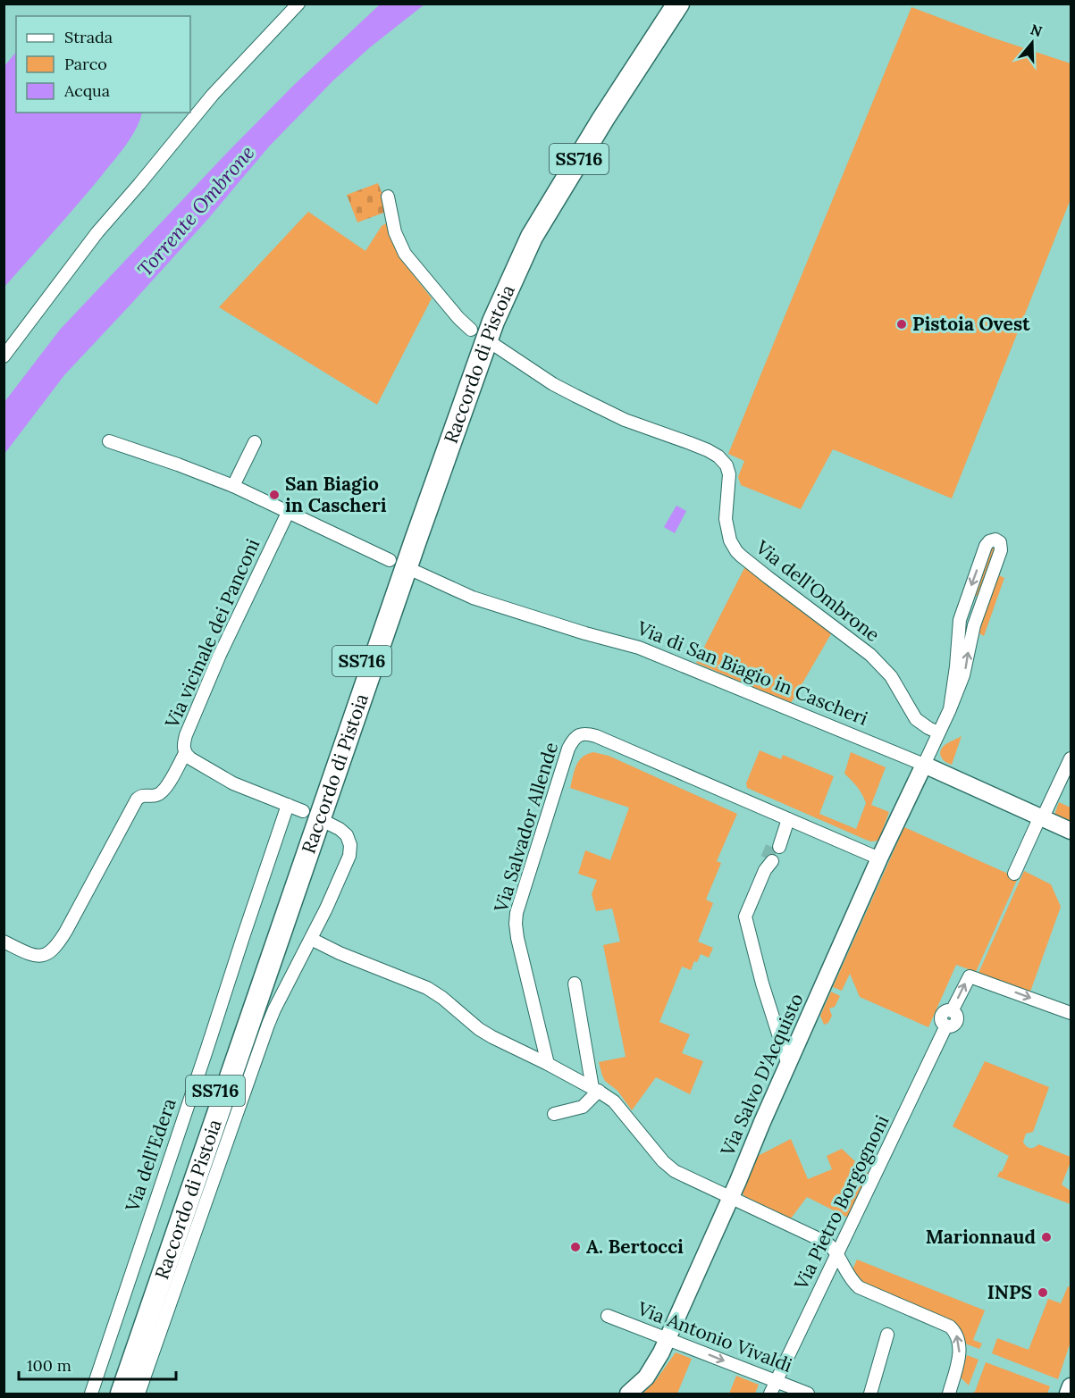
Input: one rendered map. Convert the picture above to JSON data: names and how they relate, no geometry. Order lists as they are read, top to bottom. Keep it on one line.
{"streets":{"highway":["SS716","Raccordo di Pistoia"],"street":["Via dell'Ombrone","Via vicinale dei Panconi","Via di San Biagio in Cascheri","Via Salvador Allende","Via Salvo D'Acquisto","Via dell'Edera","Via Pietro Borgognoni","Via Antonio Vivaldi"]},"crossings":[["Via vicinale dei Panconi","Via dell'Edera"],["Via di San Biagio in Cascheri","Via Salvo D'Acquisto"],["Via Salvador Allende","Via Salvo D'Acquisto"],["Via Salvo D'Acquisto","Via Antonio Vivaldi"],["Via Pietro Borgognoni","Via Antonio Vivaldi"]],"one_way":["Via Antonio Vivaldi"],"water":["Torrente Ombrone"],"places":["Pistoia Ovest","San Biagio in Cascheri","Marionnaud","A. Bertocci","INPS"],"legend":["Strada","Parco","Acqua"],"scale_bar":"100 m","north":"top"}
